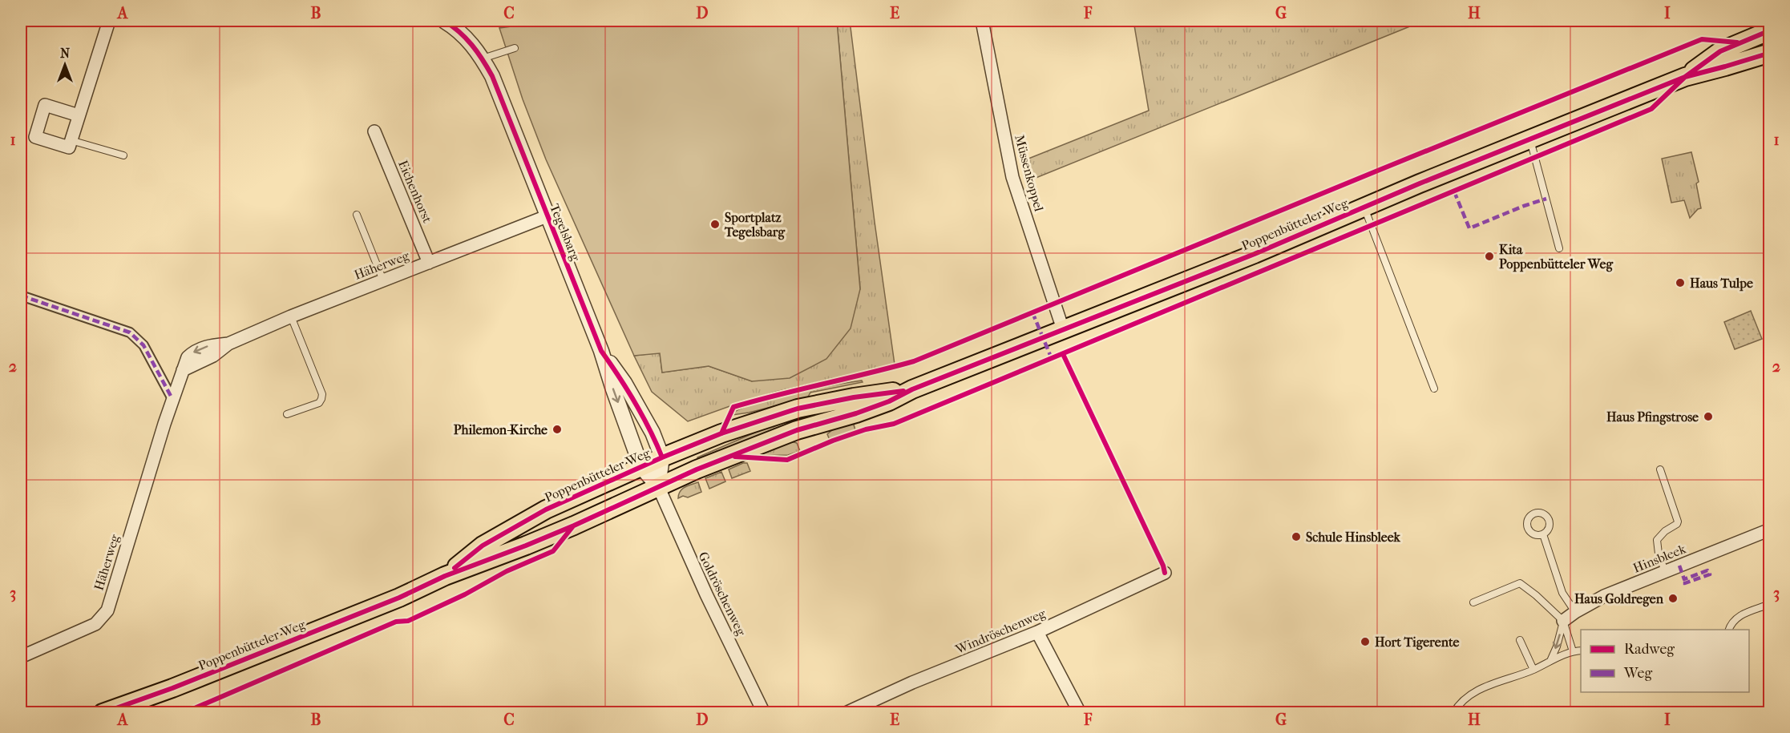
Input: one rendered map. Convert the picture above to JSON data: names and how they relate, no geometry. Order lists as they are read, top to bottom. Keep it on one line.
{"streets":{"main road":["Poppenbütteler Weg"],"street":["Müssenkoppel","Eichenhorst","Tegelsbarg","Häherweg","Hinsbleek","Goldröschenweg","Windröschenweg"]},"crossings":[["Müssenkoppel","Poppenbütteler Weg"],["Eichenhorst","Häherweg"],["Poppenbütteler Weg","Tegelsbarg"],["Poppenbütteler Weg","Goldröschenweg"],["Tegelsbarg","Häherweg"],["Tegelsbarg","Goldröschenweg"]],"places":["Sportplatz Tegelsbarg","Kita Poppenbütteler Weg","Haus Tulpe","Haus Pfingstrose","Philemon-Kirche","Schule Hinsbleek","Haus Goldregen","Hort Tigerente"],"legend":["Radweg","Weg"],"north":"top","grid":{"columns":["A","B","C","D","E","F","G","H","I"],"rows":["1","2","3"]}}
